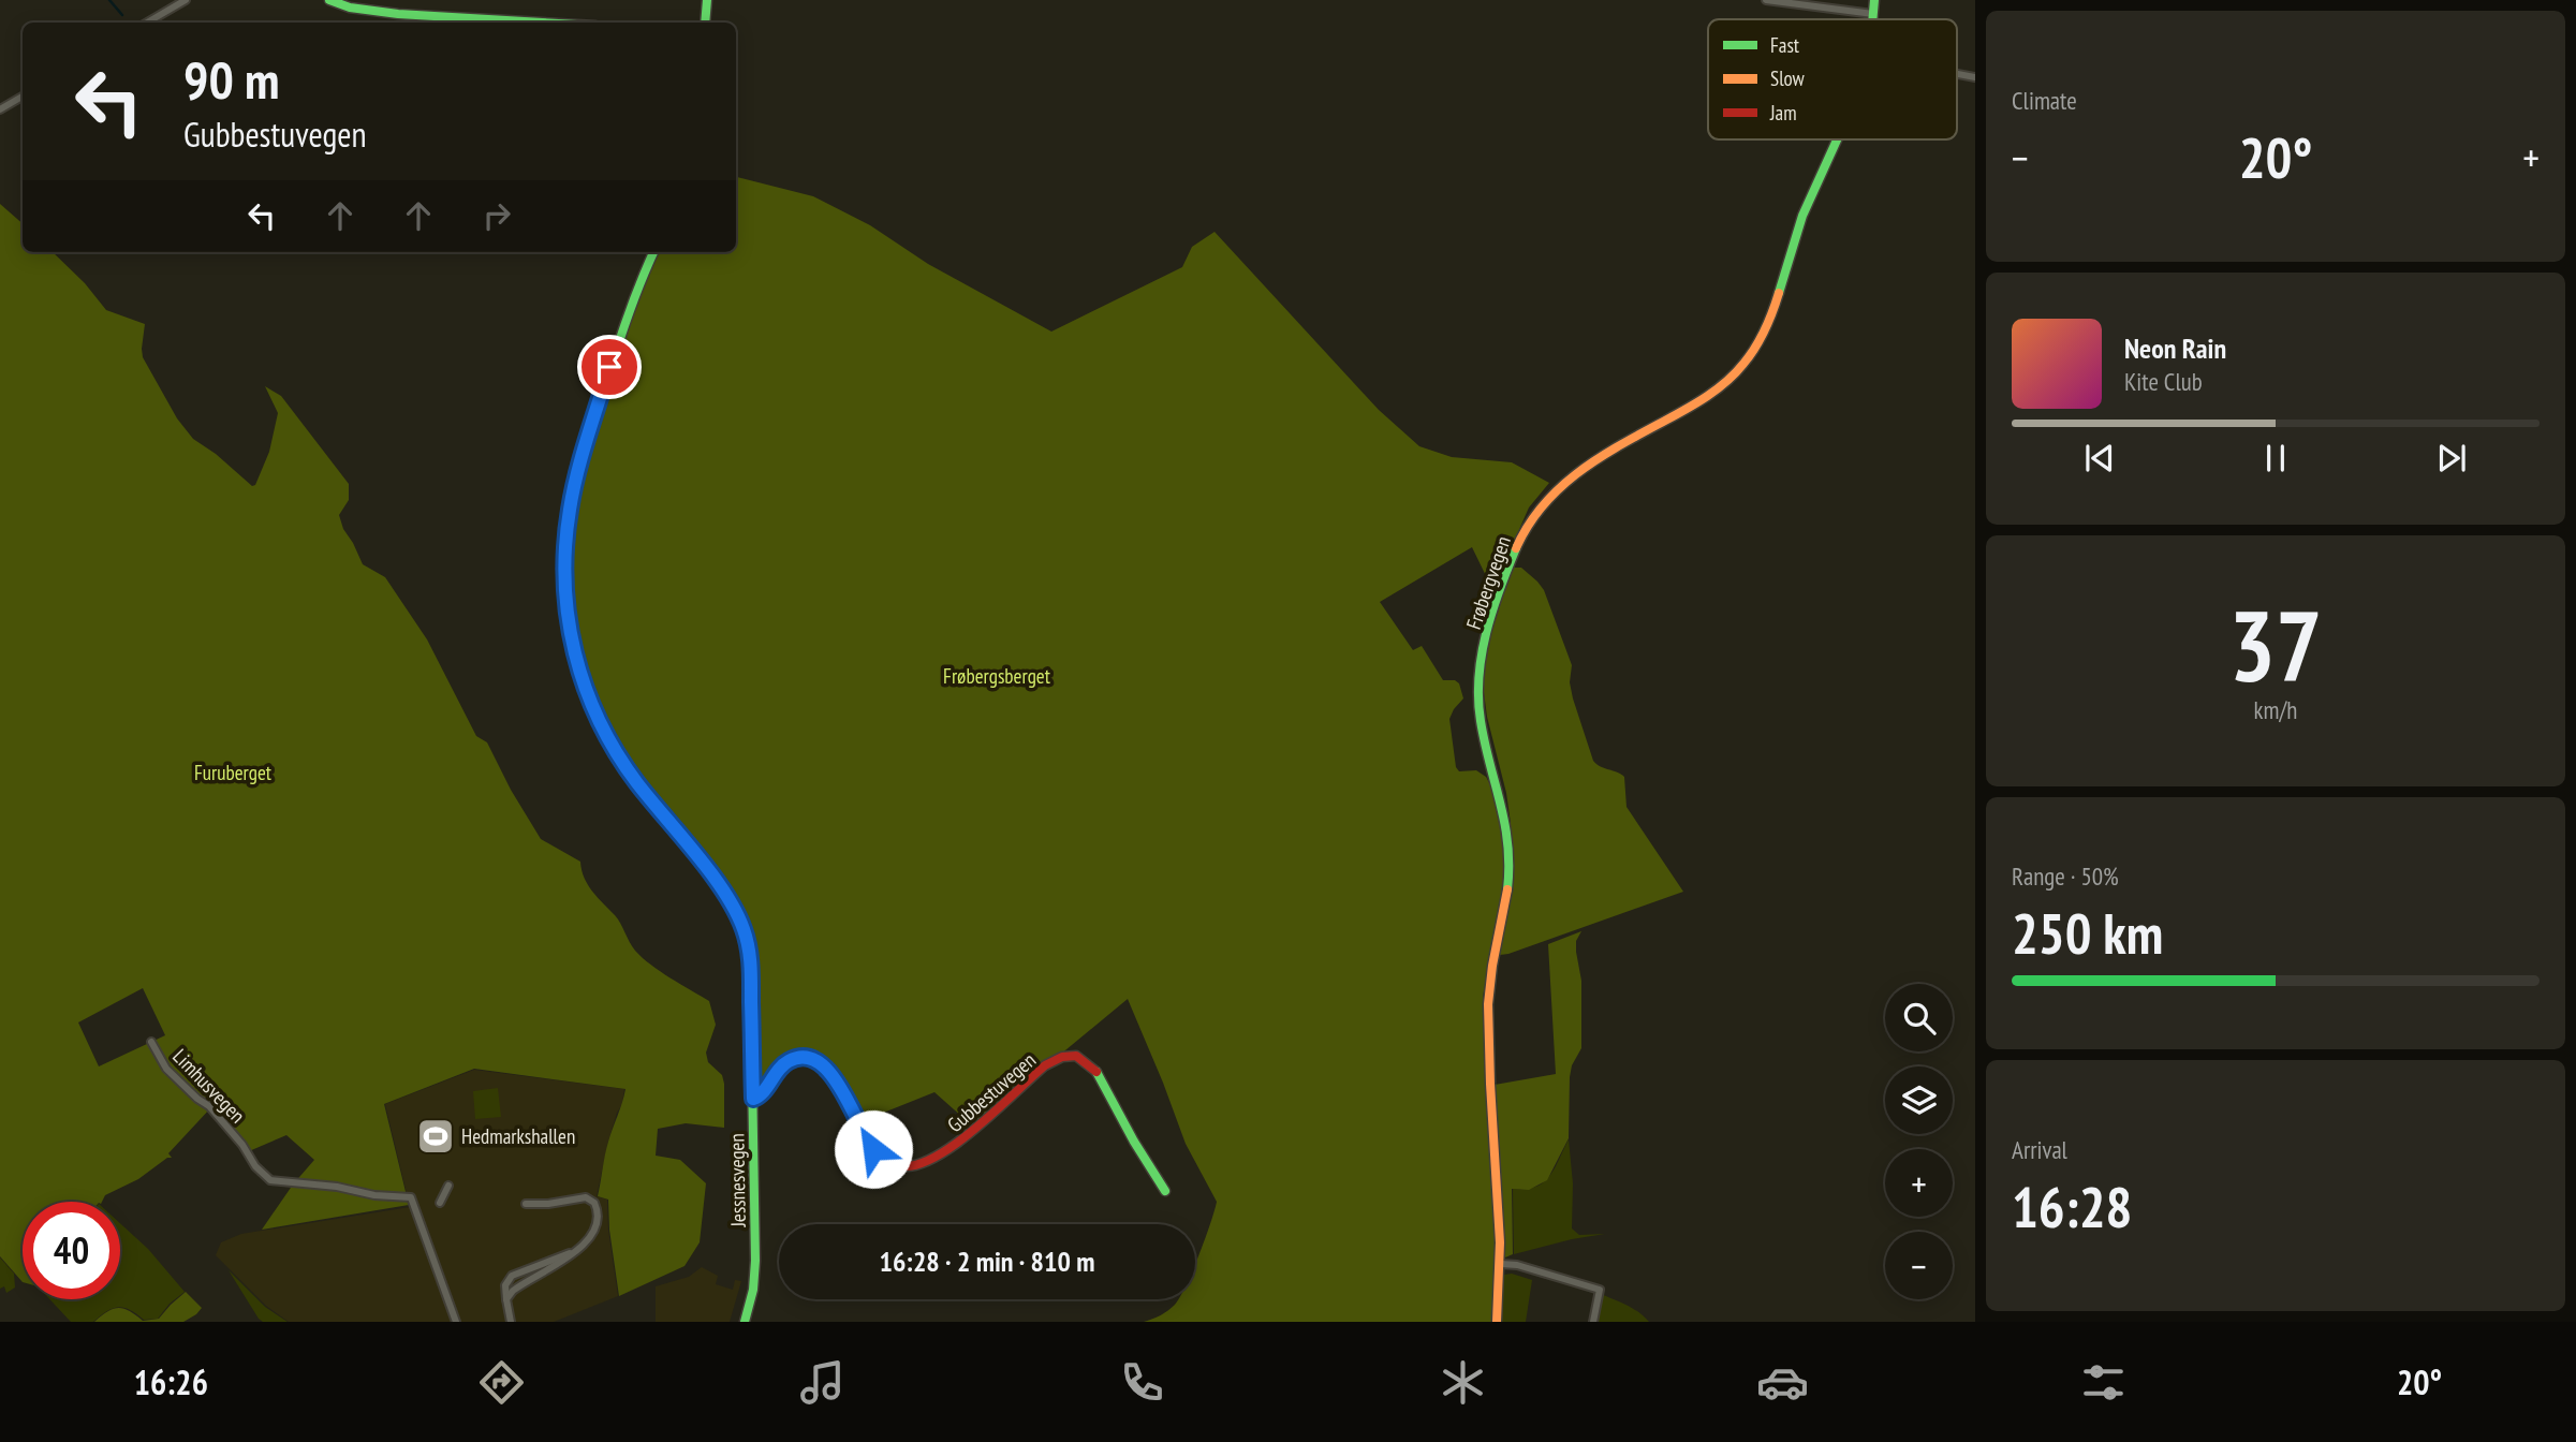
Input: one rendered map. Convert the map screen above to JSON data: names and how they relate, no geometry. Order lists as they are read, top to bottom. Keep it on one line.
{"streets":{"main road":["Frøbergvegen","Gubbestuvegen","Jessnesvegen"],"street":["Limhusvegen"]},"crossings":[["Gubbestuvegen","Jessnesvegen"]],"parks":["Frøbergsberget","Furuberget"],"places":{"sports":["Hedmarkshallen"]},"legend":["Fast","Slow","Jam"],"page":{"tile":["Climate",["37","km/h"],["Range · 50%","250 km"],["Arrival","16:28"]],"turn":["90 m","Gubbestuvegen"],"heat":["−","20°","+"],"song":["Neon Rain","Kite Club"],"map_buttons":["+","−"],"limit":"40","trip":"16:28 · 2 min · 810 m","tabs":["16:26","20°"]}}
